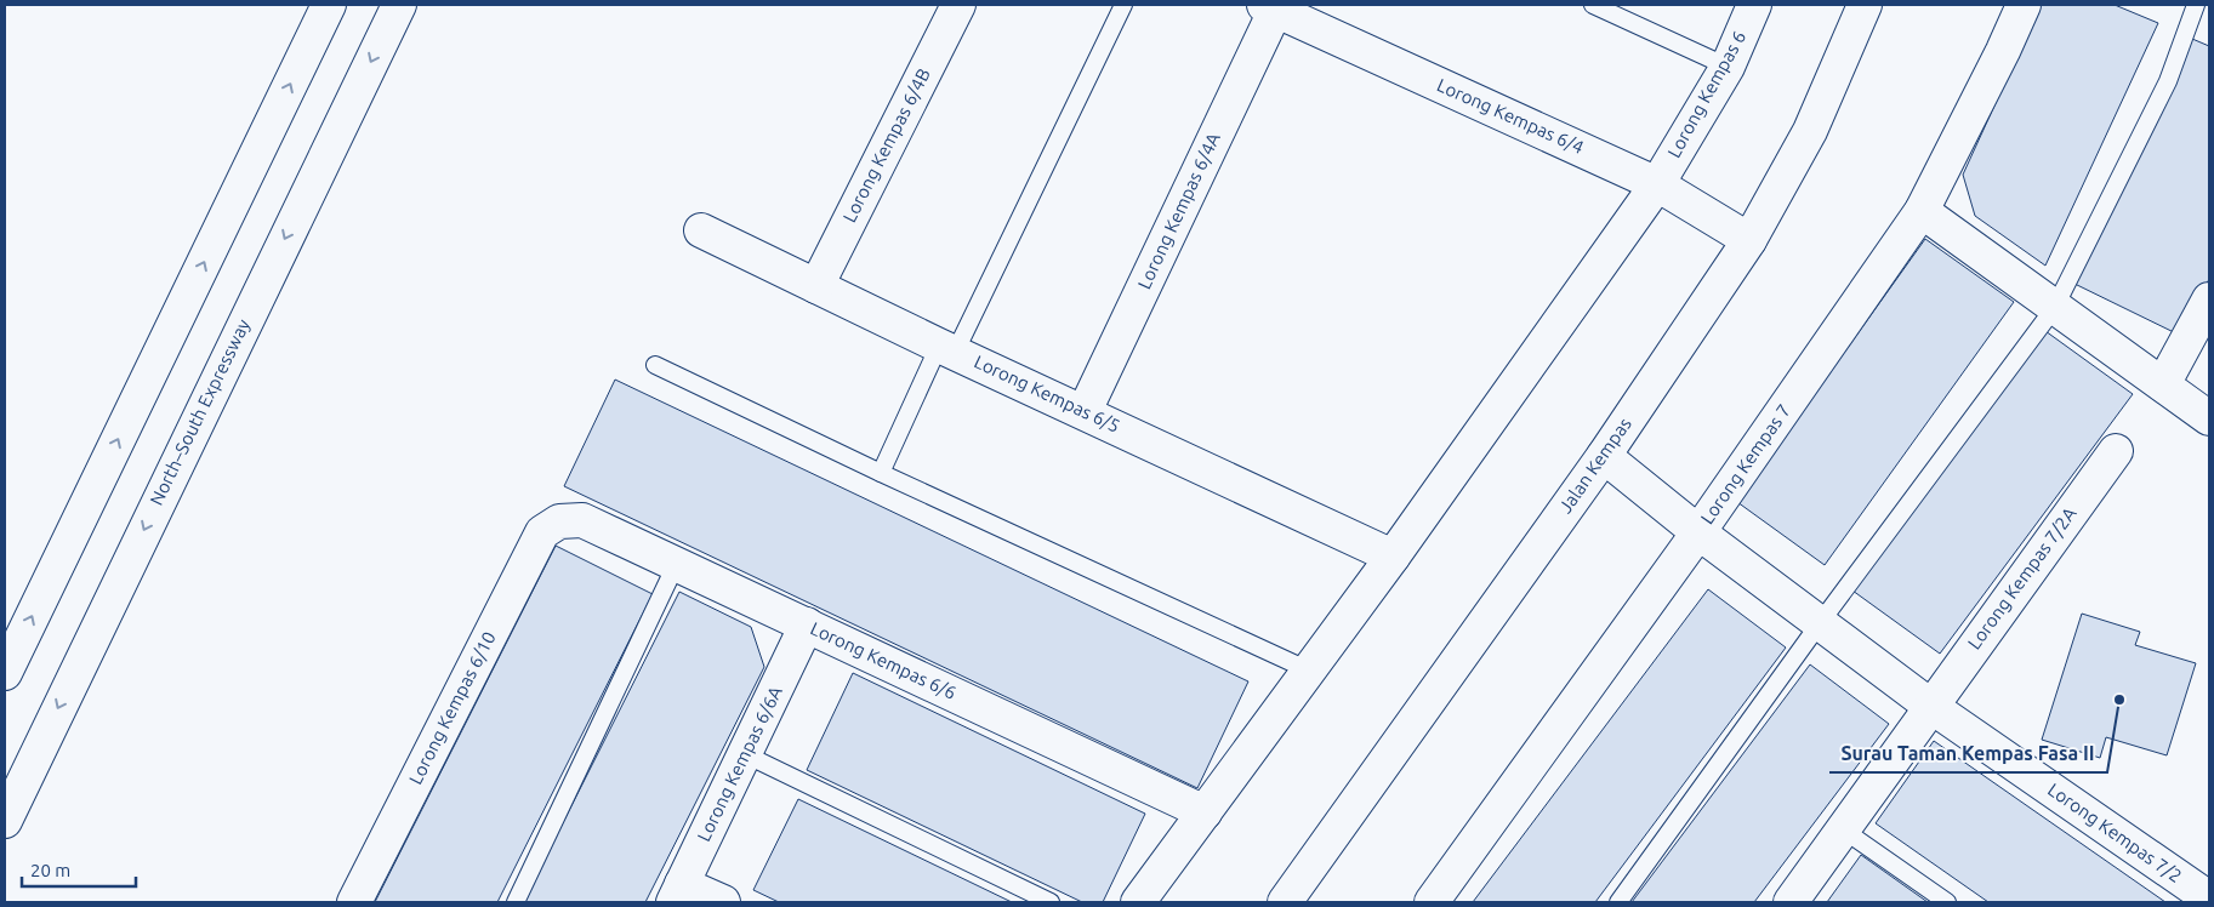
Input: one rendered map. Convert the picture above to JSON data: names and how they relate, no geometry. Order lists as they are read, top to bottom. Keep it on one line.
{"streets":{"main road":["Lorong Kempas 6","Lorong Kempas 6/4","Lorong Kempas 6/4B","Lorong Kempas 6/4A","Lorong Kempas 6/5","North–South Expressway","Lorong Kempas 7","Jalan Kempas","Lorong Kempas 7/2A","Lorong Kempas 6/6","Lorong Kempas 6/10","Lorong Kempas 6/6A","Lorong Kempas 7/2"]},"crossings":[["Lorong Kempas 6","Lorong Kempas 6/4"],["Lorong Kempas 6","Lorong Kempas 6/5"],["Lorong Kempas 6","Lorong Kempas 6/6"],["Lorong Kempas 6/4","Lorong Kempas 6/4A"],["Lorong Kempas 6/4","Jalan Kempas"],["Lorong Kempas 6/4B","Lorong Kempas 6/5"],["Lorong Kempas 6/4A","Lorong Kempas 6/5"],["Lorong Kempas 7","Lorong Kempas 7/2"],["Jalan Kempas","Lorong Kempas 7/2"],["Lorong Kempas 7/2A","Lorong Kempas 7/2"],["Lorong Kempas 6/6","Lorong Kempas 6/10"],["Lorong Kempas 6/6","Lorong Kempas 6/6A"]],"places":["Surau Taman Kempas Fasa II"],"scale_bar":"20 m"}
